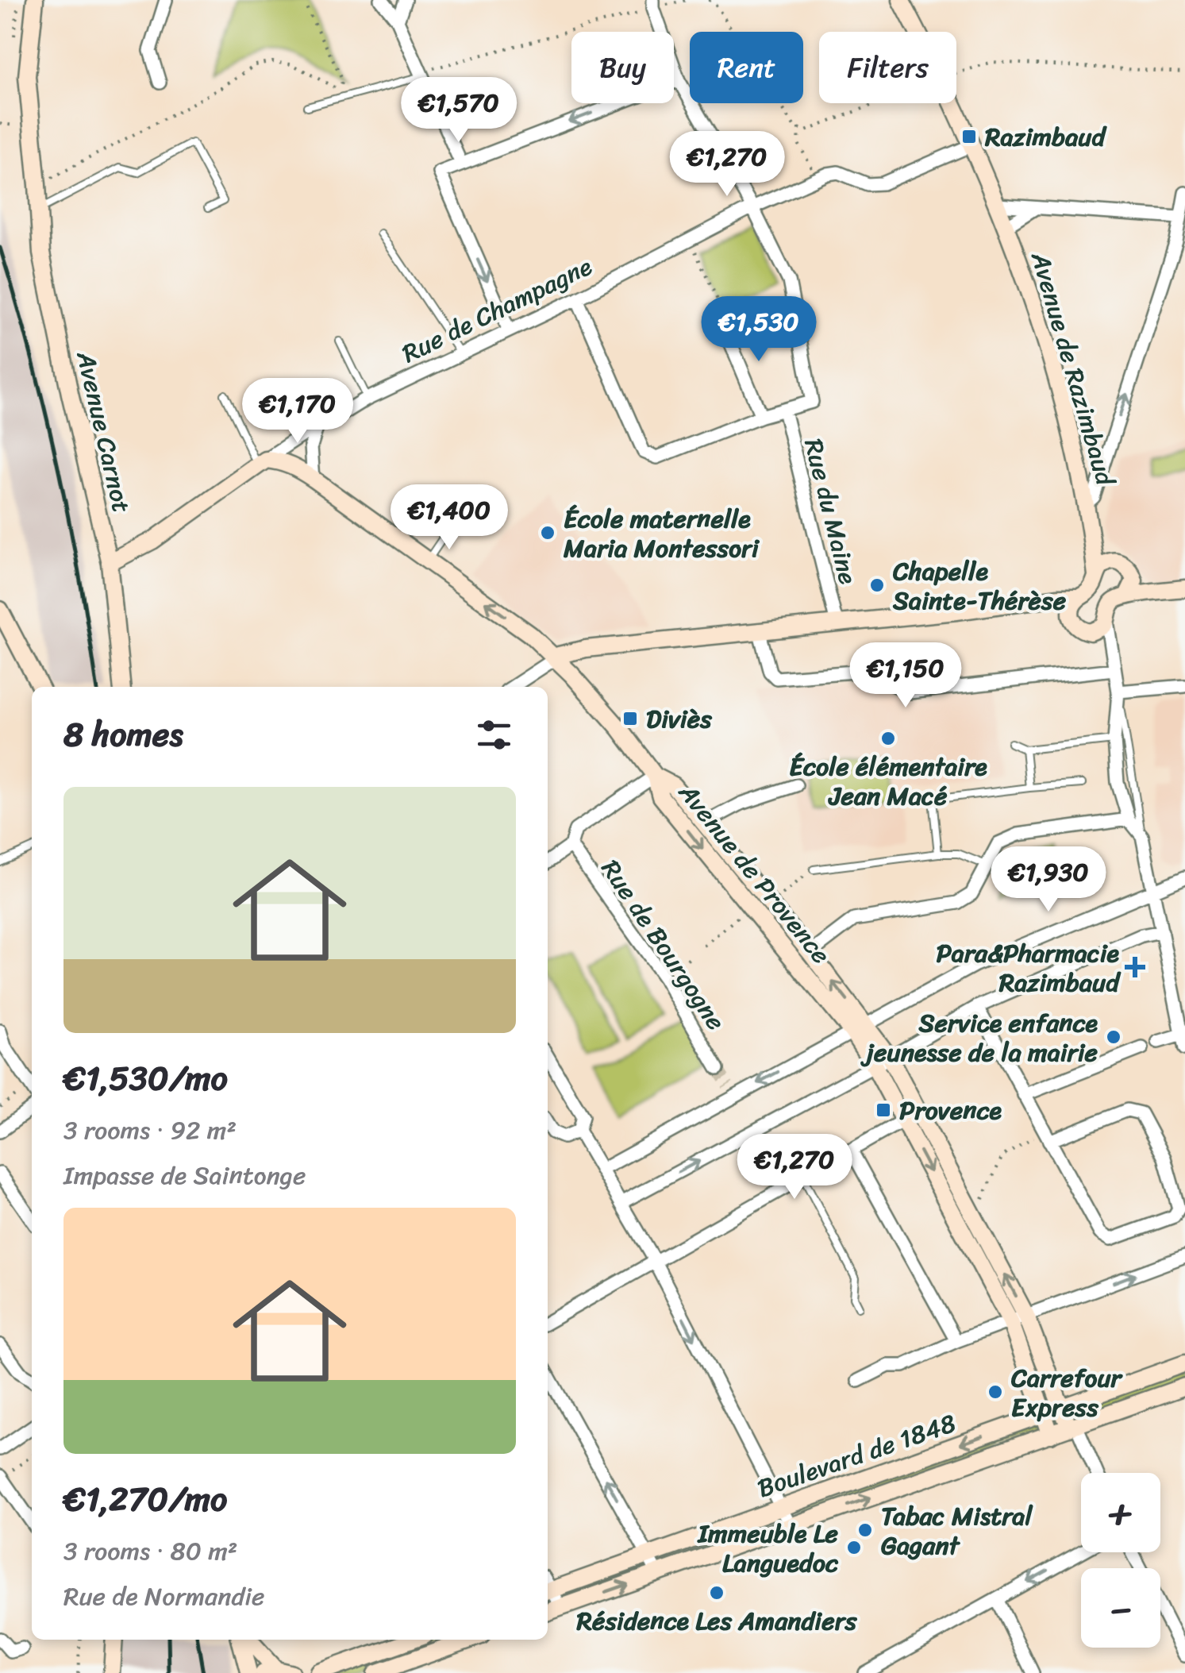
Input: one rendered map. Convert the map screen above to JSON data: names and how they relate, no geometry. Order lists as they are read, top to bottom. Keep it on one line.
{"streets":{"street":["Rue de Champagne","Avenue de Razimbaud","Avenue Carnot","Rue du Maine","Avenue de Provence","Rue de Bourgogne","Boulevard de 1848"]},"crossings":[["Rue de Champagne","Rue du Maine"],["Avenue de Provence","Boulevard de 1848"]],"places":{"transit":["Razimbaud","Diviès","Provence"],"other":["École maternelle Maria Montessori","Chapelle Sainte-Thérèse","École élémentaire Jean Macé","Service enfance jeunesse de la mairie","Carrefour Express","Tabac Mistral Gagant","Immeuble Le Languedoc","Résidence Les Amandiers"],"health":["Para&Pharmacie Razimbaud"]},"page":{"chip":["Buy","Rent","Filters"],"price":["€1,570","€1,270","€1,530","€1,170","€1,400","€1,150","€1,930","€1,270"],"heading":"8 homes","list":[{"name":"€1,530/mo","note":"3 rooms · 92 m² · Impasse de Saintonge"},{"name":"€1,270/mo","note":"3 rooms · 80 m² · Rue de Normandie"}],"map_buttons":["+","−"]}}
